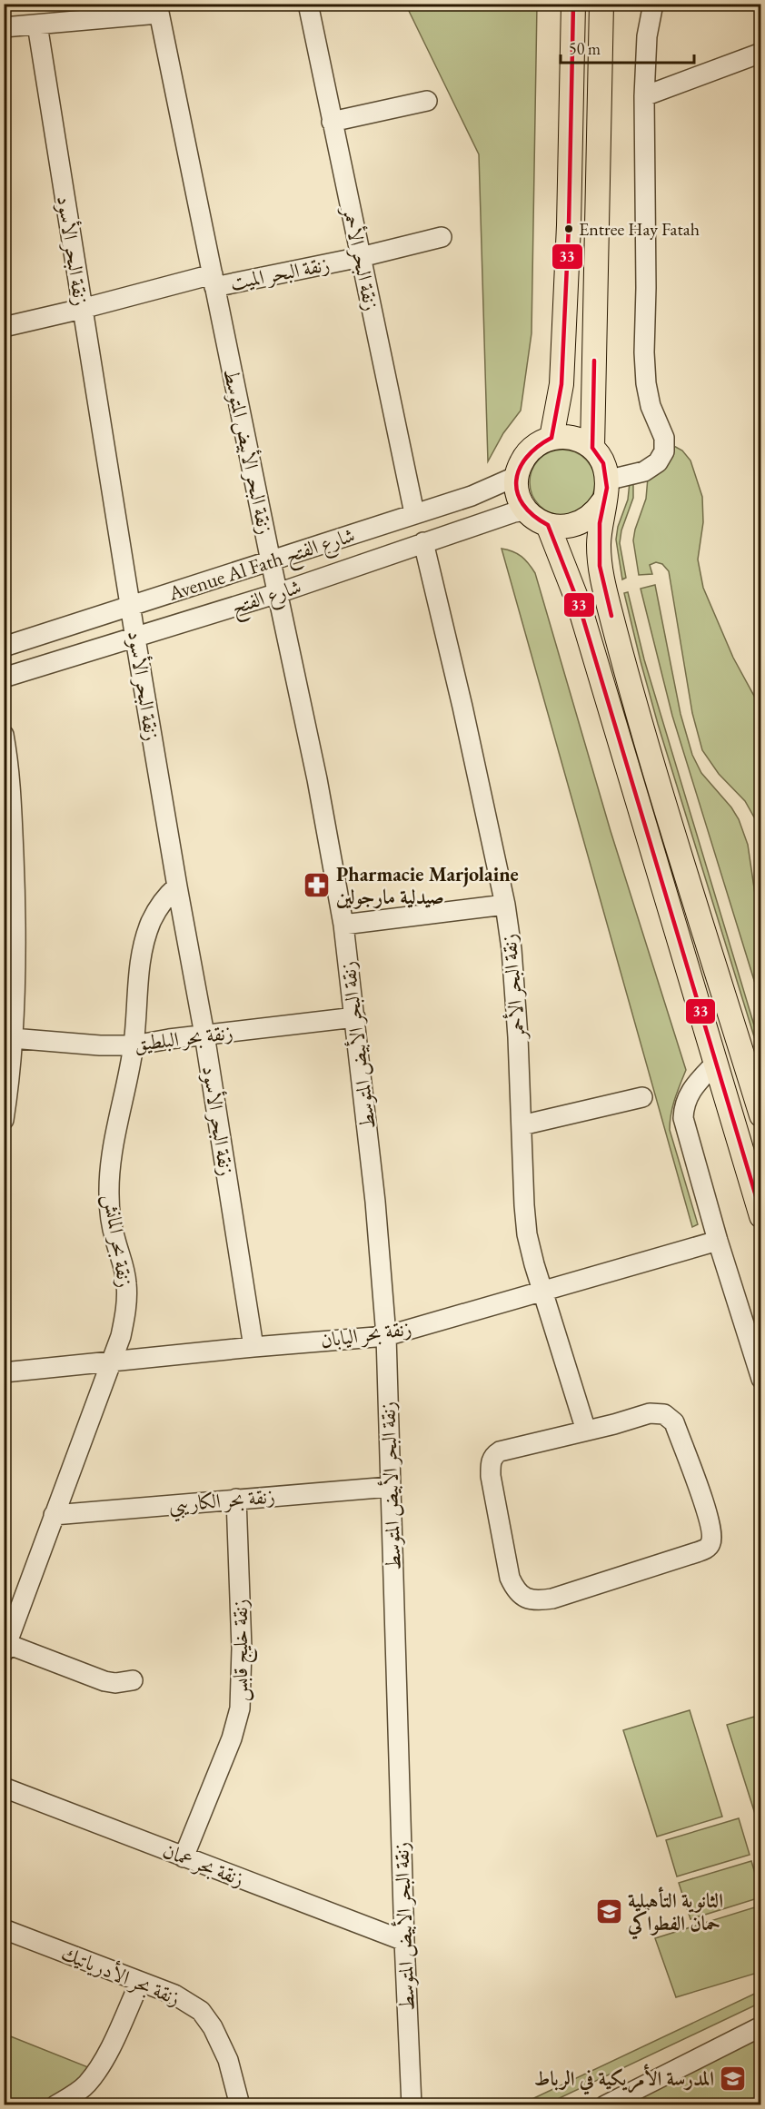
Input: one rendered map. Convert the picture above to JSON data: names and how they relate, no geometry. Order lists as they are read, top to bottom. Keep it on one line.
{"streets":{"street":["زنقة البحر الأسود","زنقة البحر الأحمر","زنقة البحر الميت","زنقة البحر الأبيض المتوسط","Avenue Al Fath شارع الفتح","شارع الفتح","زنقة بحر البلطيق","زنقة بحر المانش","زنقة بحر اليابان","زنقة بحر الكاريبي","زنقة خليج قابس","زنقة بحر عمان","زنقة بحر الأدرياتيك"]},"crossings":[["زنقة البحر الأسود","زنقة البحر الميت"],["زنقة البحر الأسود","Avenue Al Fath شارع الفتح"],["زنقة البحر الأسود","شارع الفتح"],["زنقة البحر الأسود","زنقة بحر البلطيق"],["زنقة البحر الأسود","زنقة بحر المانش"],["زنقة البحر الأسود","زنقة بحر اليابان"],["زنقة البحر الأحمر","زنقة البحر الميت"],["زنقة البحر الأحمر","Avenue Al Fath شارع الفتح"],["زنقة البحر الأحمر","شارع الفتح"],["زنقة البحر الأحمر","زنقة بحر اليابان"],["زنقة البحر الميت","زنقة البحر الأبيض المتوسط"],["زنقة البحر الأبيض المتوسط","Avenue Al Fath شارع الفتح"],["زنقة البحر الأبيض المتوسط","شارع الفتح"],["زنقة البحر الأبيض المتوسط","زنقة بحر البلطيق"],["زنقة البحر الأبيض المتوسط","زنقة بحر اليابان"],["زنقة البحر الأبيض المتوسط","زنقة بحر الكاريبي"],["زنقة البحر الأبيض المتوسط","زنقة بحر عمان"],["Avenue Al Fath شارع الفتح","شارع الفتح"],["زنقة بحر البلطيق","زنقة بحر المانش"],["زنقة بحر المانش","زنقة بحر اليابان"],["زنقة بحر المانش","زنقة بحر الكاريبي"],["زنقة بحر الكاريبي","زنقة خليج قابس"],["زنقة خليج قابس","زنقة بحر عمان"]],"places":{"other":["Entree Hay Fatah"],"pharmacy":["Pharmacie Marjolaine صيدلية مارجولين"],"school or university":["الثانوية التأهيلية حمان الفطواكي","المدرسة الأمريكية في الرباط"]},"lines":["transit line 33"],"scale_bar":"50 m"}
